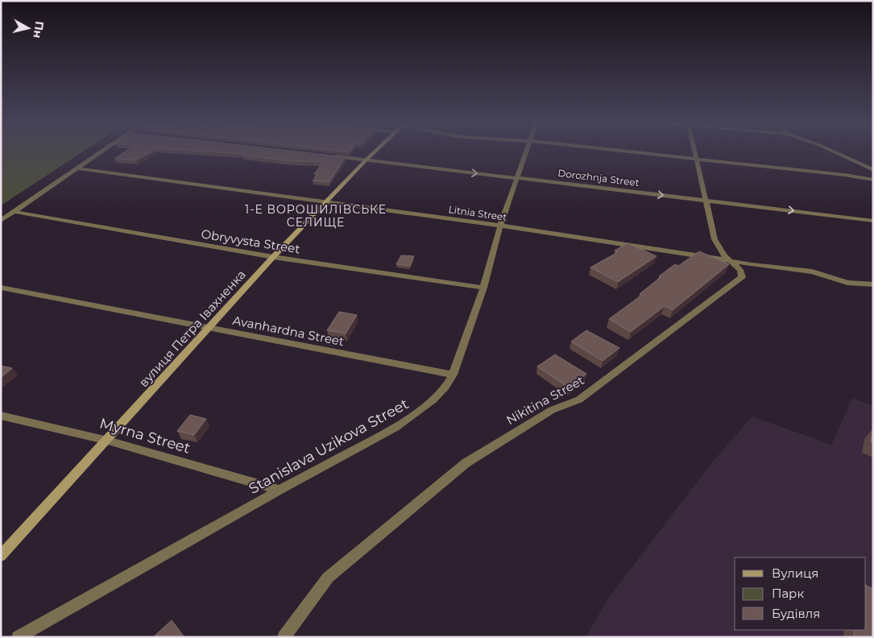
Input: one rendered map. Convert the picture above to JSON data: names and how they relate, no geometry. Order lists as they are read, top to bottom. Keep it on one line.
{"streets":{"street":["Dorozhnja Street","Litnia Street","Obryvysta Street","вулиця Петра Івахненка","Avanhardna Street","Nikitina Street","Myrna Street","Stanislava Uzikova Street"]},"crossings":[["Dorozhnja Street","вулиця Петра Івахненка"],["Dorozhnja Street","Nikitina Street"],["Dorozhnja Street","Stanislava Uzikova Street"],["Litnia Street","вулиця Петра Івахненка"],["Litnia Street","Nikitina Street"],["Litnia Street","Stanislava Uzikova Street"],["Obryvysta Street","вулиця Петра Івахненка"],["Obryvysta Street","Stanislava Uzikova Street"],["вулиця Петра Івахненка","Avanhardna Street"],["вулиця Петра Івахненка","Myrna Street"],["Avanhardna Street","Stanislava Uzikova Street"],["Myrna Street","Stanislava Uzikova Street"]],"districts":["1-Е ВОРОШИЛІВСЬКЕ СЕЛИЩЕ"],"legend":["Вулиця","Парк","Будівля"],"north":"right"}
